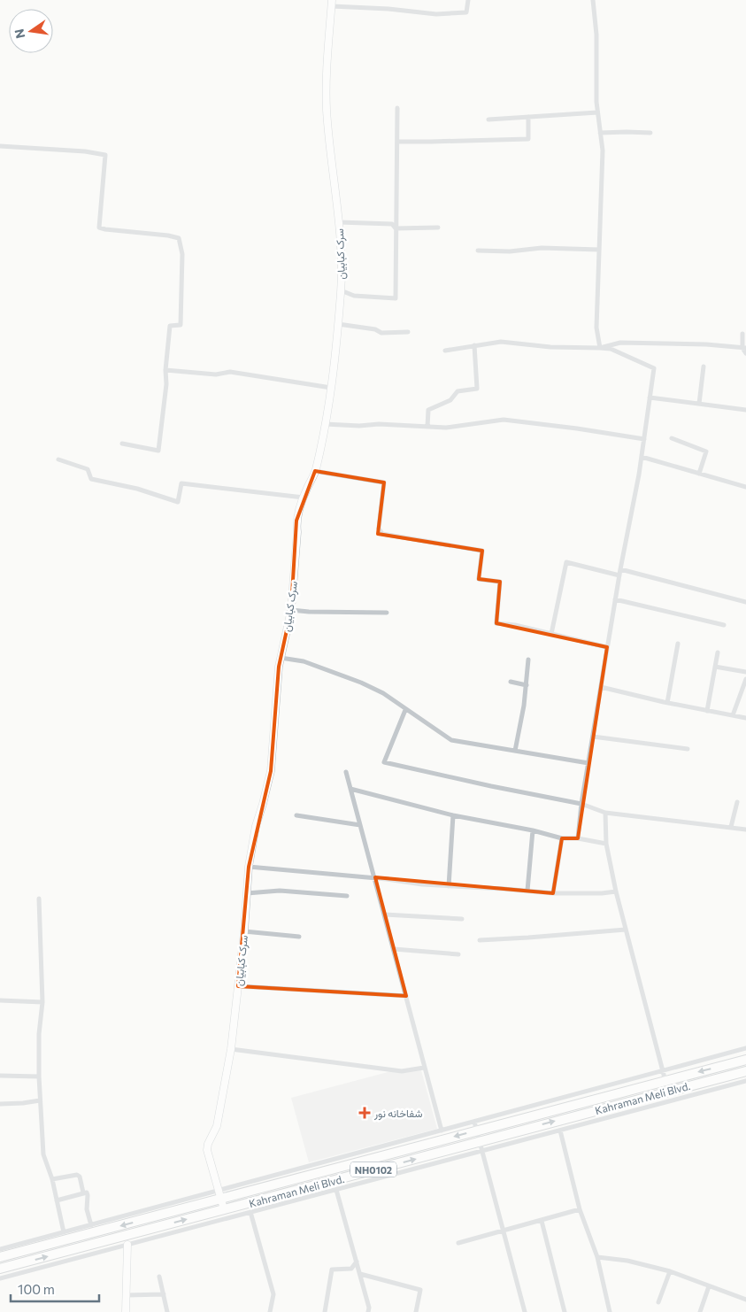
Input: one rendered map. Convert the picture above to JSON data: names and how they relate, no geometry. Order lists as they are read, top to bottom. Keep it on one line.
{"streets":{"highway":["Kahraman Meli Blvd.","NH0102"],"street":["سرک کبابیان"]},"crossings":[["سرک کبابیان","Kahraman Meli Blvd."]],"places":{"health":["شفاخانه نور"]},"scale_bar":"100 m","north":"left"}
